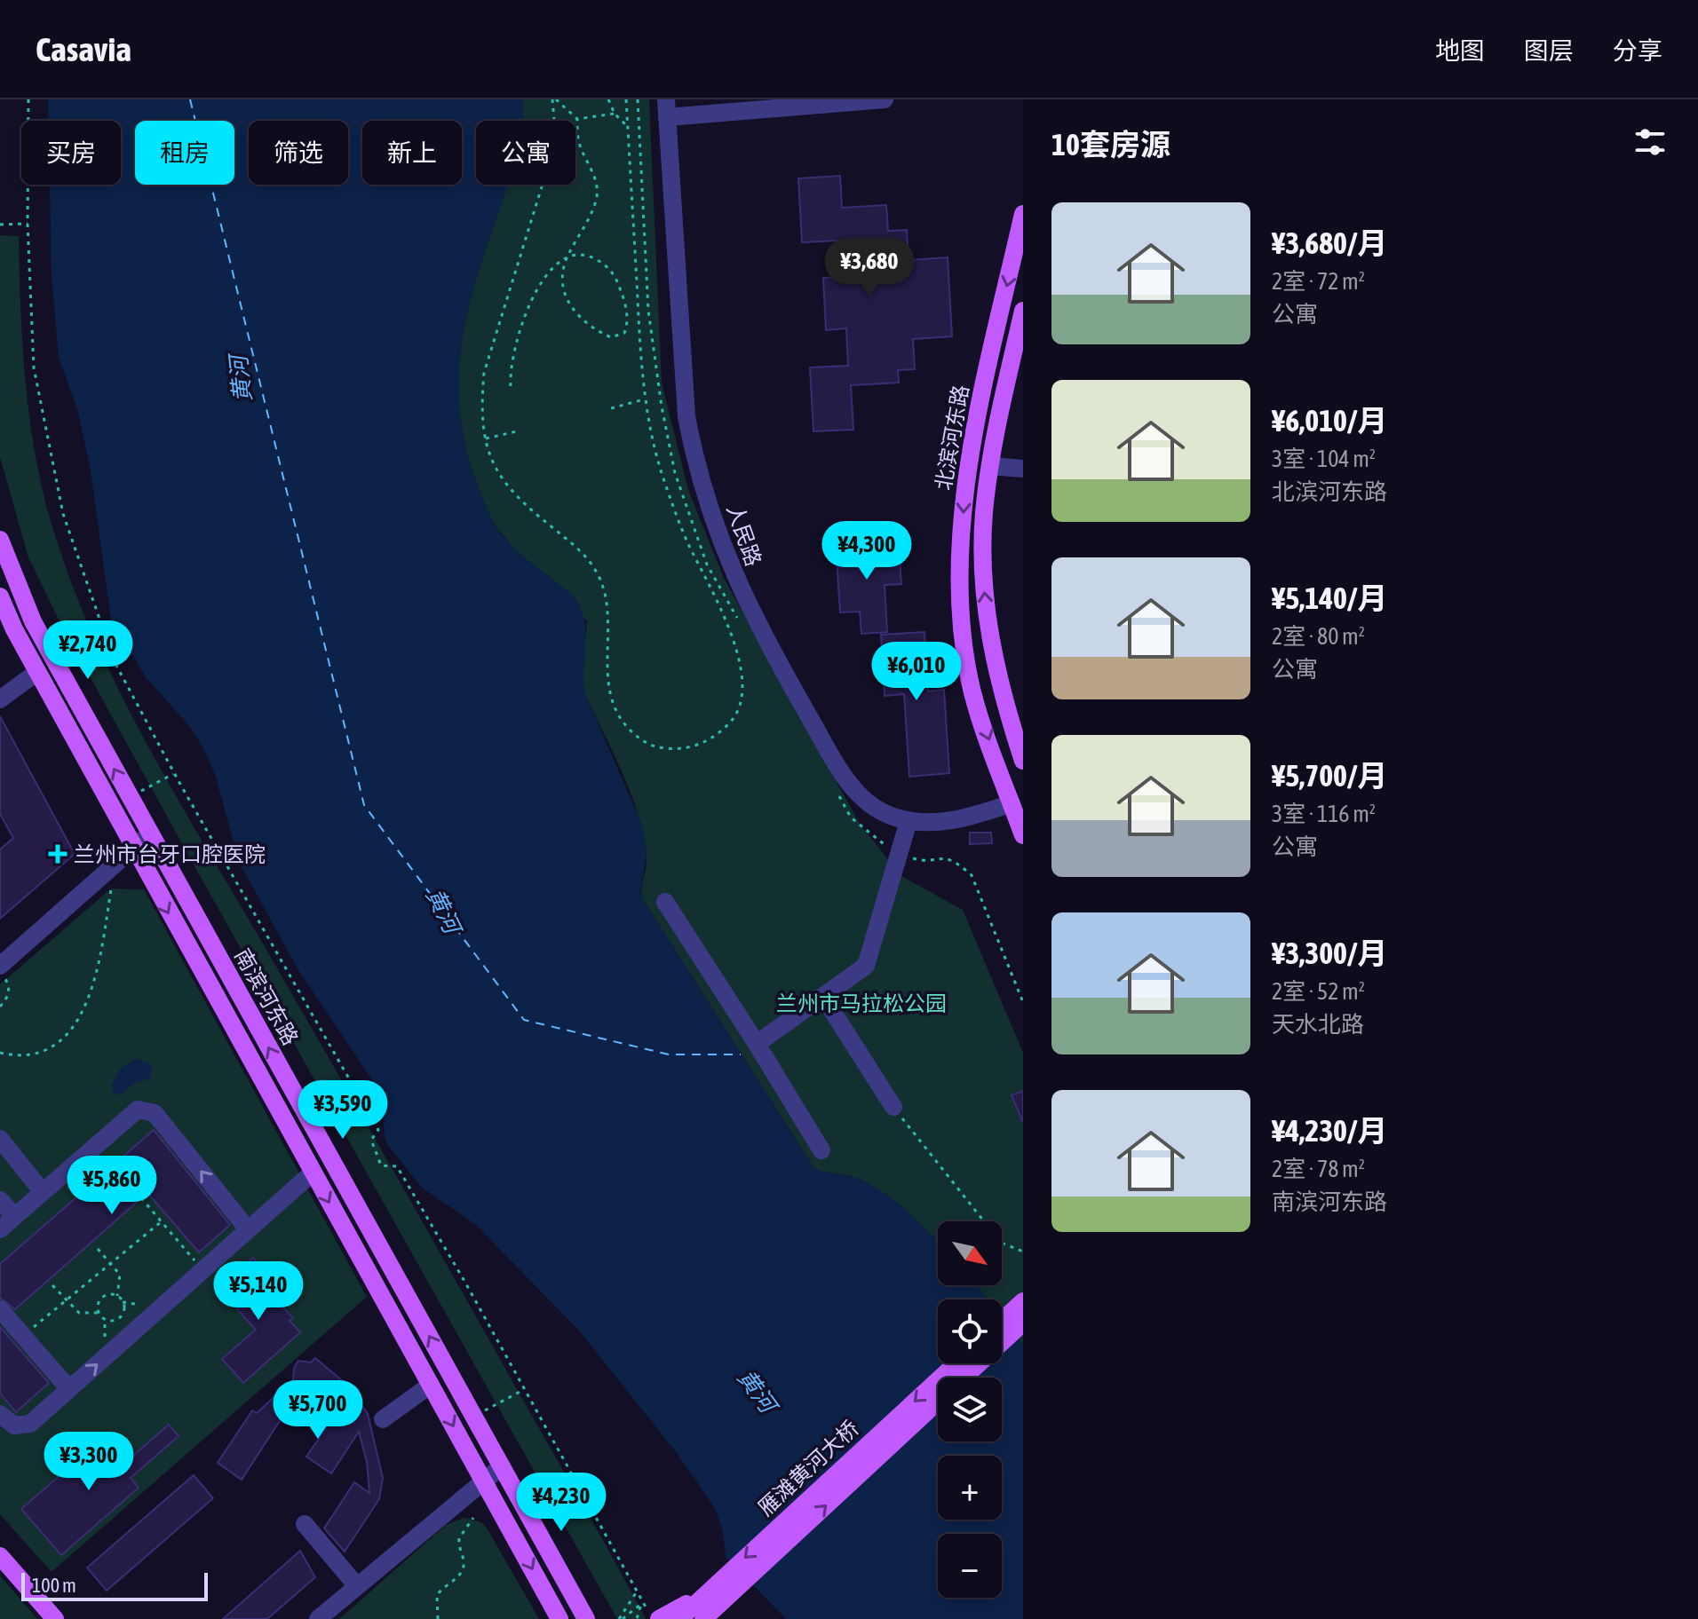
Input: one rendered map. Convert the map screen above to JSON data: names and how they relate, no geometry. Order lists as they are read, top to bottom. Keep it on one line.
{"streets":{"main road":["北滨河东路","南滨河东路","雁滩黄河大桥"],"street":["人民路"]},"crossings":[["北滨河东路","人民路"]],"water":["黄河"],"parks":["兰州市马拉松公园"],"places":{"health":["兰州市台牙口腔医院"]},"scale_bar":"100 m","north":"bottom right","page":{"header":"Casavia","nav":["地图","图层","分享"],"heading":"10套房源","chip":["买房","租房","筛选","新上","公寓"],"list":[{"name":"¥3,680/月","note":"2室 · 72 m² · 公寓"},{"name":"¥6,010/月","note":"3室 · 104 m² · 北滨河东路"},{"name":"¥5,140/月","note":"2室 · 80 m² · 公寓"},{"name":"¥5,700/月","note":"3室 · 116 m² · 公寓"},{"name":"¥3,300/月","note":"2室 · 52 m² · 天水北路"},{"name":"¥4,230/月","note":"2室 · 78 m² · 南滨河东路"}],"price":["¥3,680","¥4,300","¥2,740","¥6,010","¥3,590","¥5,860","¥5,140","¥5,700","¥3,300","¥4,230"],"map_buttons":["+","−"],"scale":"100 m"}}
